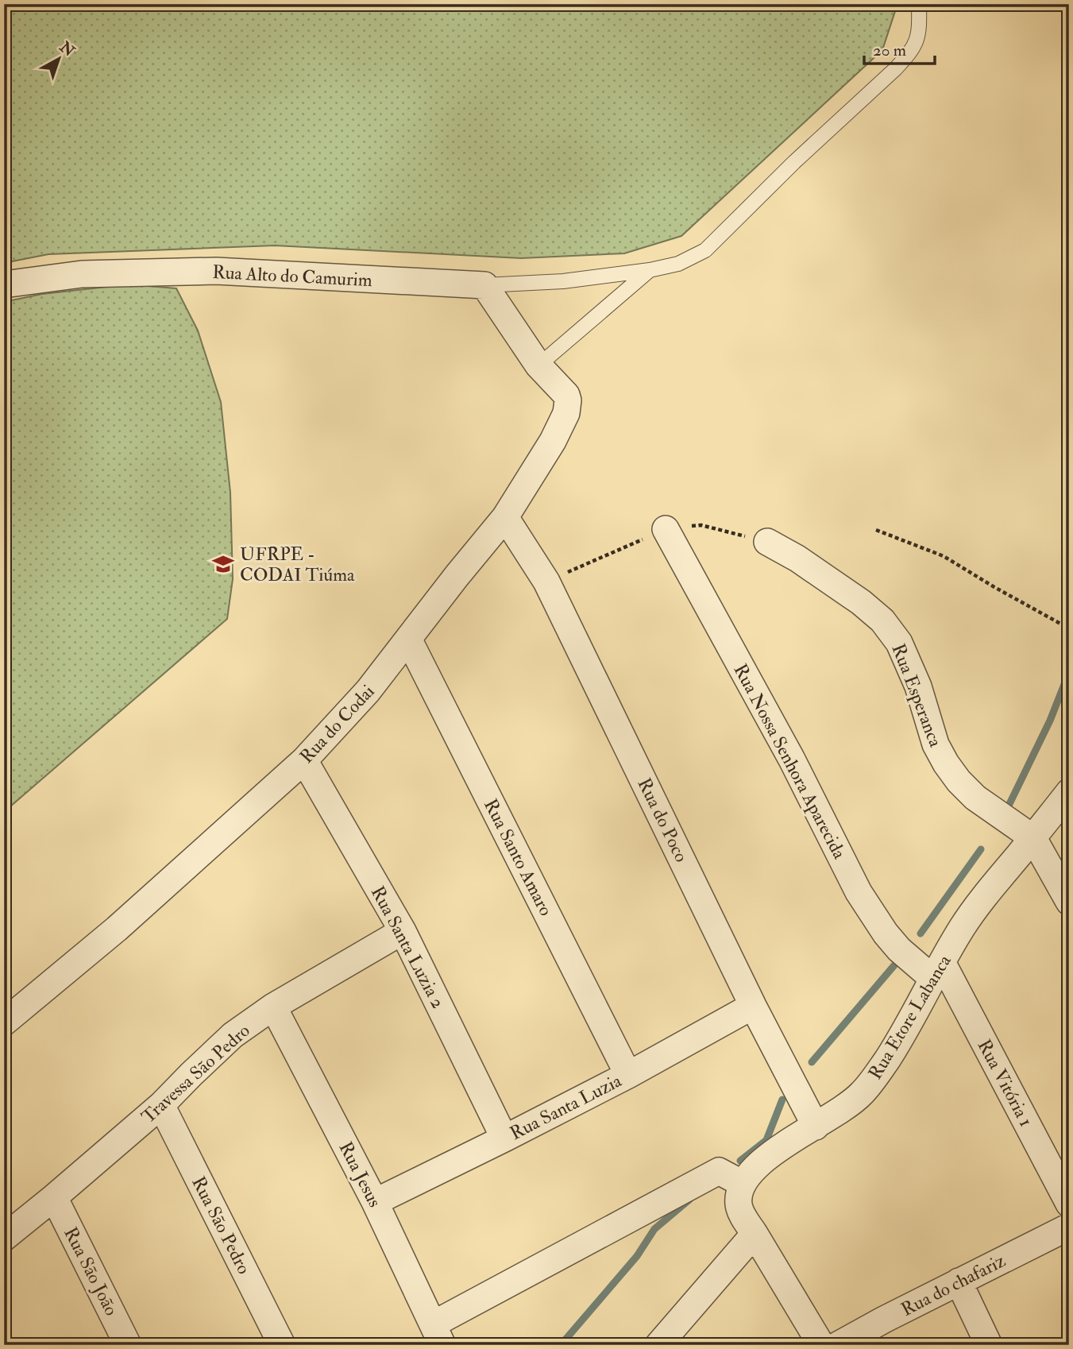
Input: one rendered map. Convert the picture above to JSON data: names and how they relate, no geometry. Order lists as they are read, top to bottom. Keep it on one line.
{"streets":{"street":["Rua Alto do Camurim","Rua Esperanca","Rua do Codai","Rua Nossa Senhora Aparecida","Rua do Poco","Rua Santo Amaro","Rua Santa Luzia 2","Rua Etore Labanca","Travessa São Pedro","Rua Vitória 1","Rua Santa Luzia","Rua Jesus","Rua São Pedro","Rua São João","Rua do chafariz"]},"crossings":[["Rua Esperanca","Rua Etore Labanca"],["Rua do Codai","Rua do Poco"],["Rua do Codai","Rua Santo Amaro"],["Rua do Codai","Rua Santa Luzia 2"],["Rua Nossa Senhora Aparecida","Rua Etore Labanca"],["Rua Nossa Senhora Aparecida","Rua Vitória 1"],["Rua do Poco","Rua Etore Labanca"],["Rua do Poco","Rua Santa Luzia"],["Rua Santo Amaro","Rua Santa Luzia"],["Rua Santa Luzia 2","Travessa São Pedro"],["Rua Santa Luzia 2","Rua Santa Luzia"],["Rua Etore Labanca","Rua Vitória 1"],["Travessa São Pedro","Rua Jesus"],["Travessa São Pedro","Rua São Pedro"],["Travessa São Pedro","Rua São João"],["Rua Santa Luzia","Rua Jesus"]],"places":{"school or university":["UFRPE - CODAI Tiúma"]},"scale_bar":"20 m","north":"top right"}
